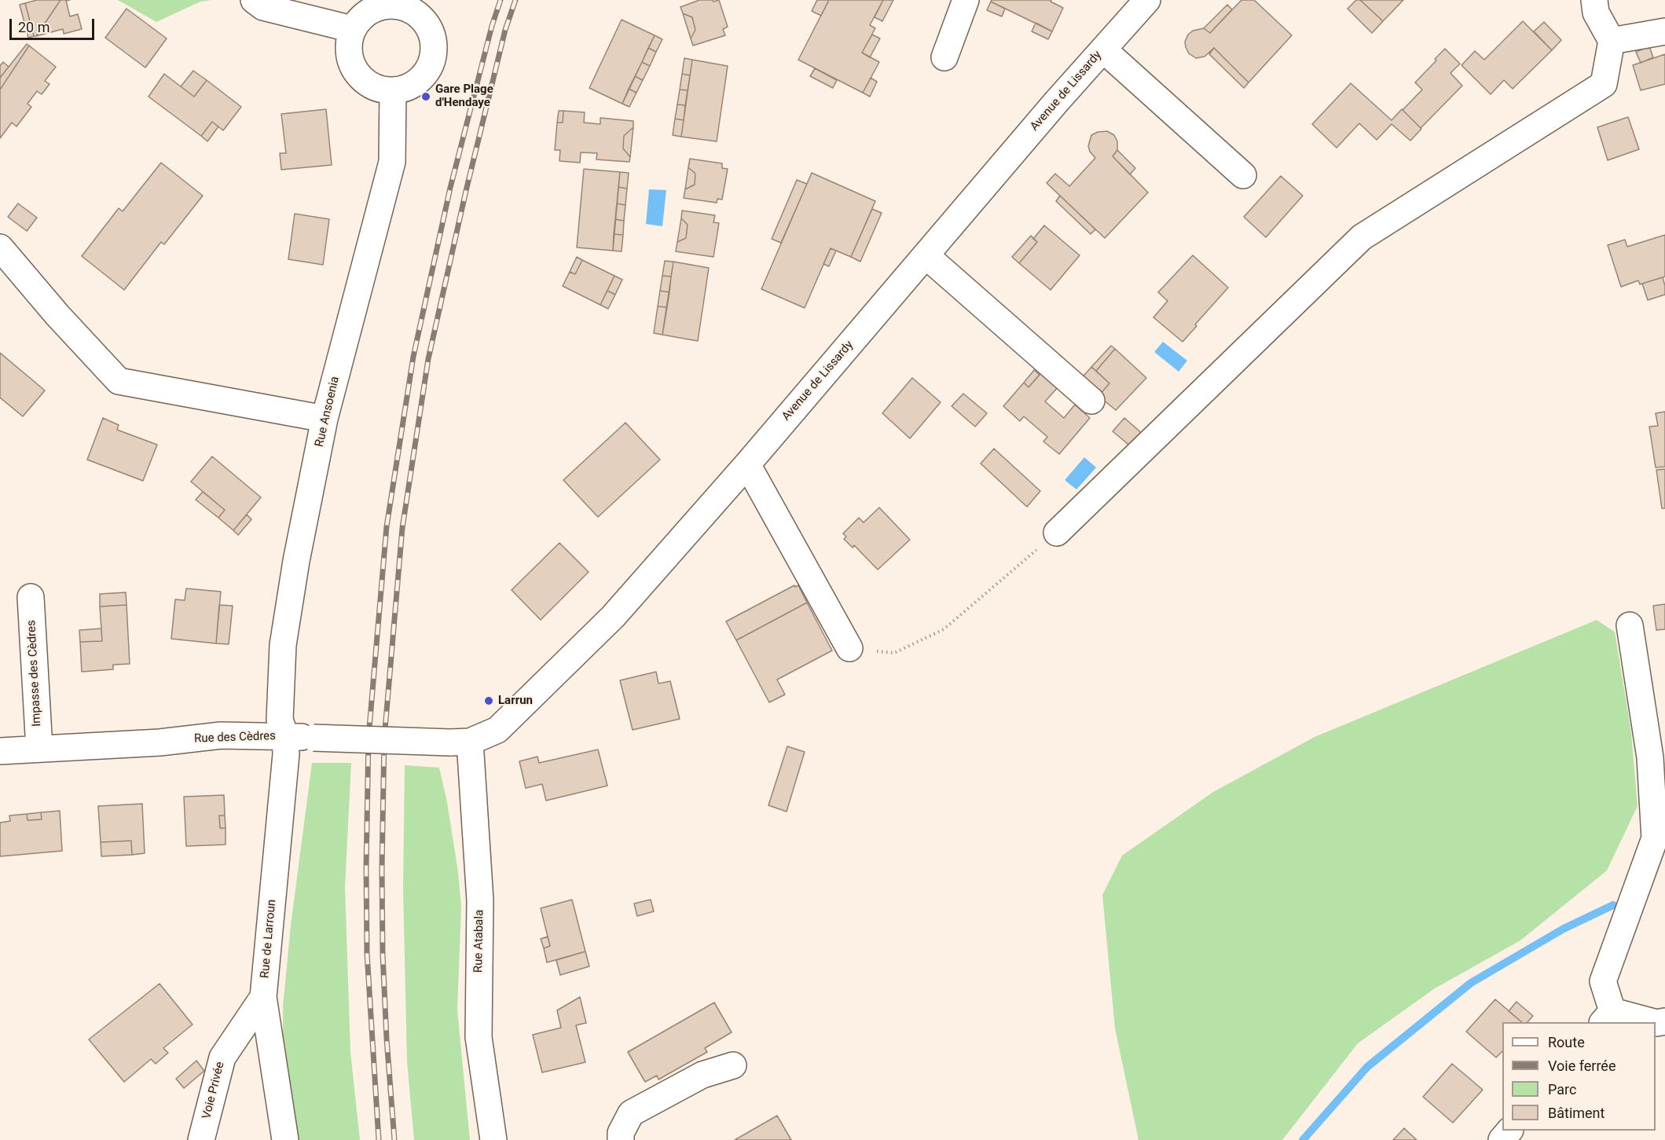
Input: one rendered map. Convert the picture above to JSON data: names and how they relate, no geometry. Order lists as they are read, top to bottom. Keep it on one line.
{"streets":{"street":["Avenue de Lissardy","Rue Ansoenia","Impasse des Cèdres","Rue des Cèdres","Rue de Larroun","Rue Atabala","Voie Privée"]},"crossings":[["Avenue de Lissardy","Rue des Cèdres"],["Avenue de Lissardy","Rue Atabala"],["Rue Ansoenia","Rue des Cèdres"],["Rue Ansoenia","Rue de Larroun"],["Impasse des Cèdres","Rue des Cèdres"],["Rue des Cèdres","Rue de Larroun"],["Rue des Cèdres","Rue Atabala"],["Rue de Larroun","Voie Privée"]],"places":["Gare Plage d'Hendaye","Larrun"],"legend":["Route","Voie ferrée","Parc","Bâtiment"],"scale_bar":"20 m"}
